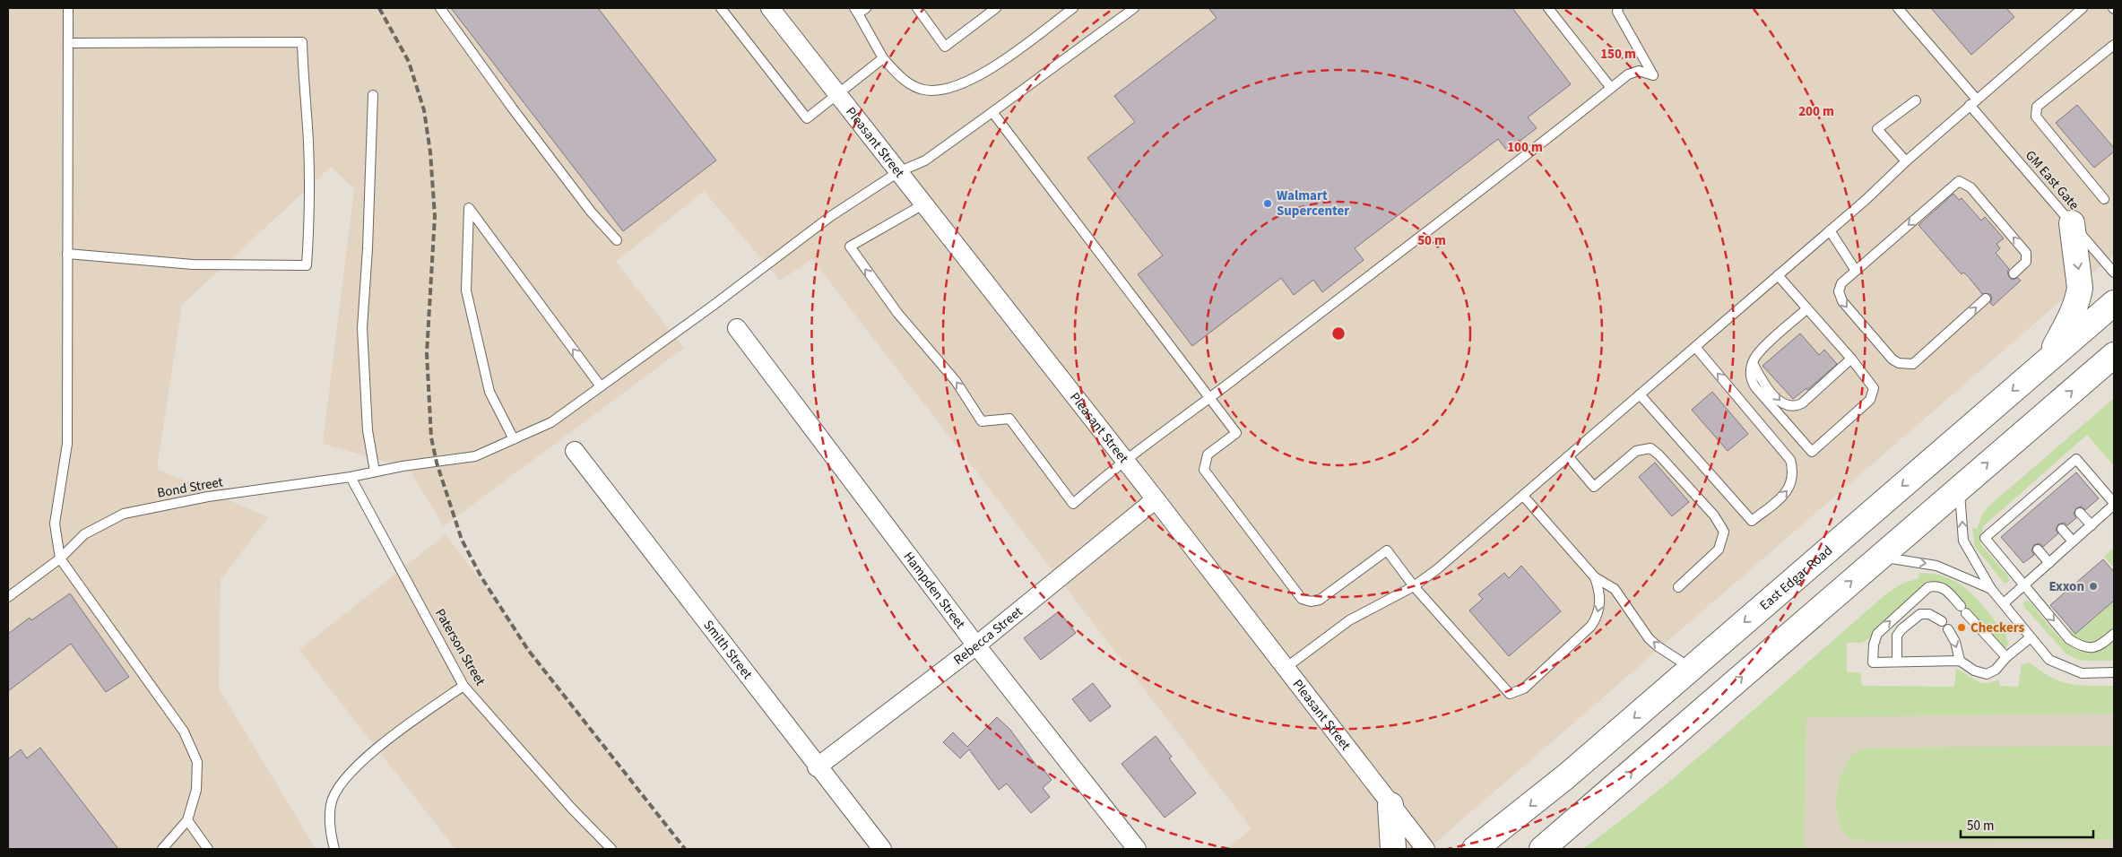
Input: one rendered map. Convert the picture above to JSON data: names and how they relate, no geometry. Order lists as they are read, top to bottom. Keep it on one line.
{"streets":{"highway":["East Edgar Road"],"street":["Pleasant Street","Hampden Street","Rebecca Street","Smith Street"],"lane":["GM East Gate","Bond Street","Paterson Street"]},"crossings":[["Pleasant Street","Bond Street"],["Pleasant Street","Rebecca Street"],["Bond Street","Paterson Street"],["Hampden Street","Rebecca Street"],["Rebecca Street","Smith Street"]],"places":["Walmart Supercenter","Exxon","Checkers"],"scale_bar":"50 m","rings":["150 m","200 m","100 m","50 m"]}
